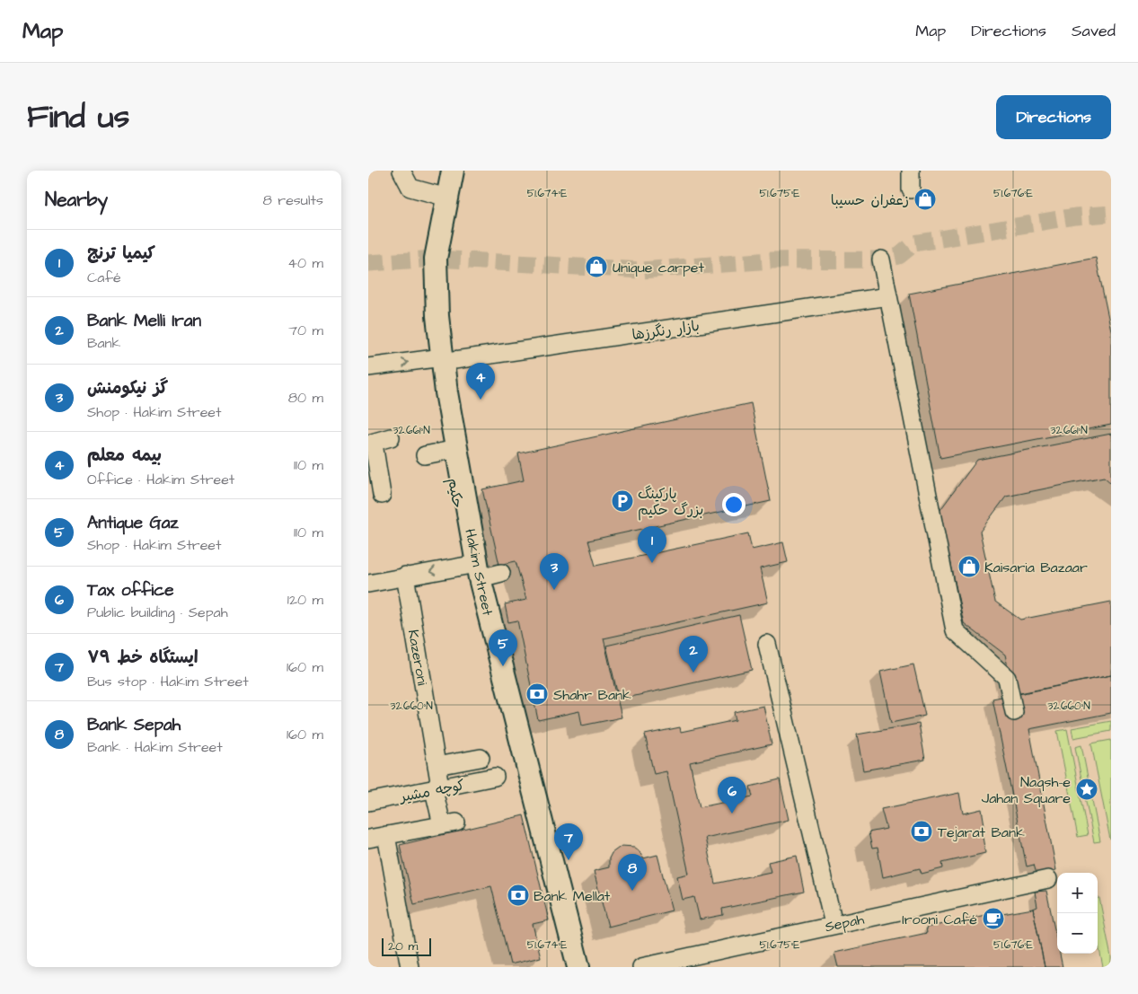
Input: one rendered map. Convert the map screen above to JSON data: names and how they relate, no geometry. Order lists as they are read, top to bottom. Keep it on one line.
{"streets":{"main road":["Hakim Street"],"street":["بازار رنگرزها","Kazeroni","كوچه مشير","Sepah"]},"crossings":[["بازار رنگرزها","Hakim Street"],["Kazeroni","كوچه مشير"]],"places":{"shop":["زعفران حسیبا","Unique carpet","Kaisaria Bazaar"],"parking":["پارکینگ بزرگ حکیم"],"bank":["Shahr Bank","Tejarat Bank","Bank Mellat"],"place":["Naqsh-e Jahan Square"],"cafe":["Irooni Café"]},"scale_bar":"20 m","page":{"header":"Map","nav":["Map","Directions","Saved"],"title":"Find us","buttons":"Directions","heading":["Nearby","8 results"],"list":[{"mark":"1","name":"کیمیا ترنج","note":"Café","value":"40 m"},{"mark":"2","name":"Bank Melli Iran","note":"Bank","value":"70 m"},{"mark":"3","name":"گز نیکومنش","note":"Shop · Hakim Street","value":"80 m"},{"mark":"4","name":"بیمه معلم","note":"Office · Hakim Street","value":"110 m"},{"mark":"5","name":"Antique Gaz","note":"Shop · Hakim Street","value":"110 m"},{"mark":"6","name":"Tax office","note":"Public building · Sepah","value":"120 m"},{"mark":"7","name":"ایستگاه خط ۷۹","note":"Bus stop · Hakim Street","value":"160 m"},{"mark":"8","name":"Bank Sepah","note":"Bank · Hakim Street","value":"160 m"}],"pins":["4","1","3","5","2","6","7","8"],"map_buttons":["+","−"],"scale":"20 m"},"coordinates":["51.674°E","51.675°E","51.676°E","32.661°N","32.660°N"]}
